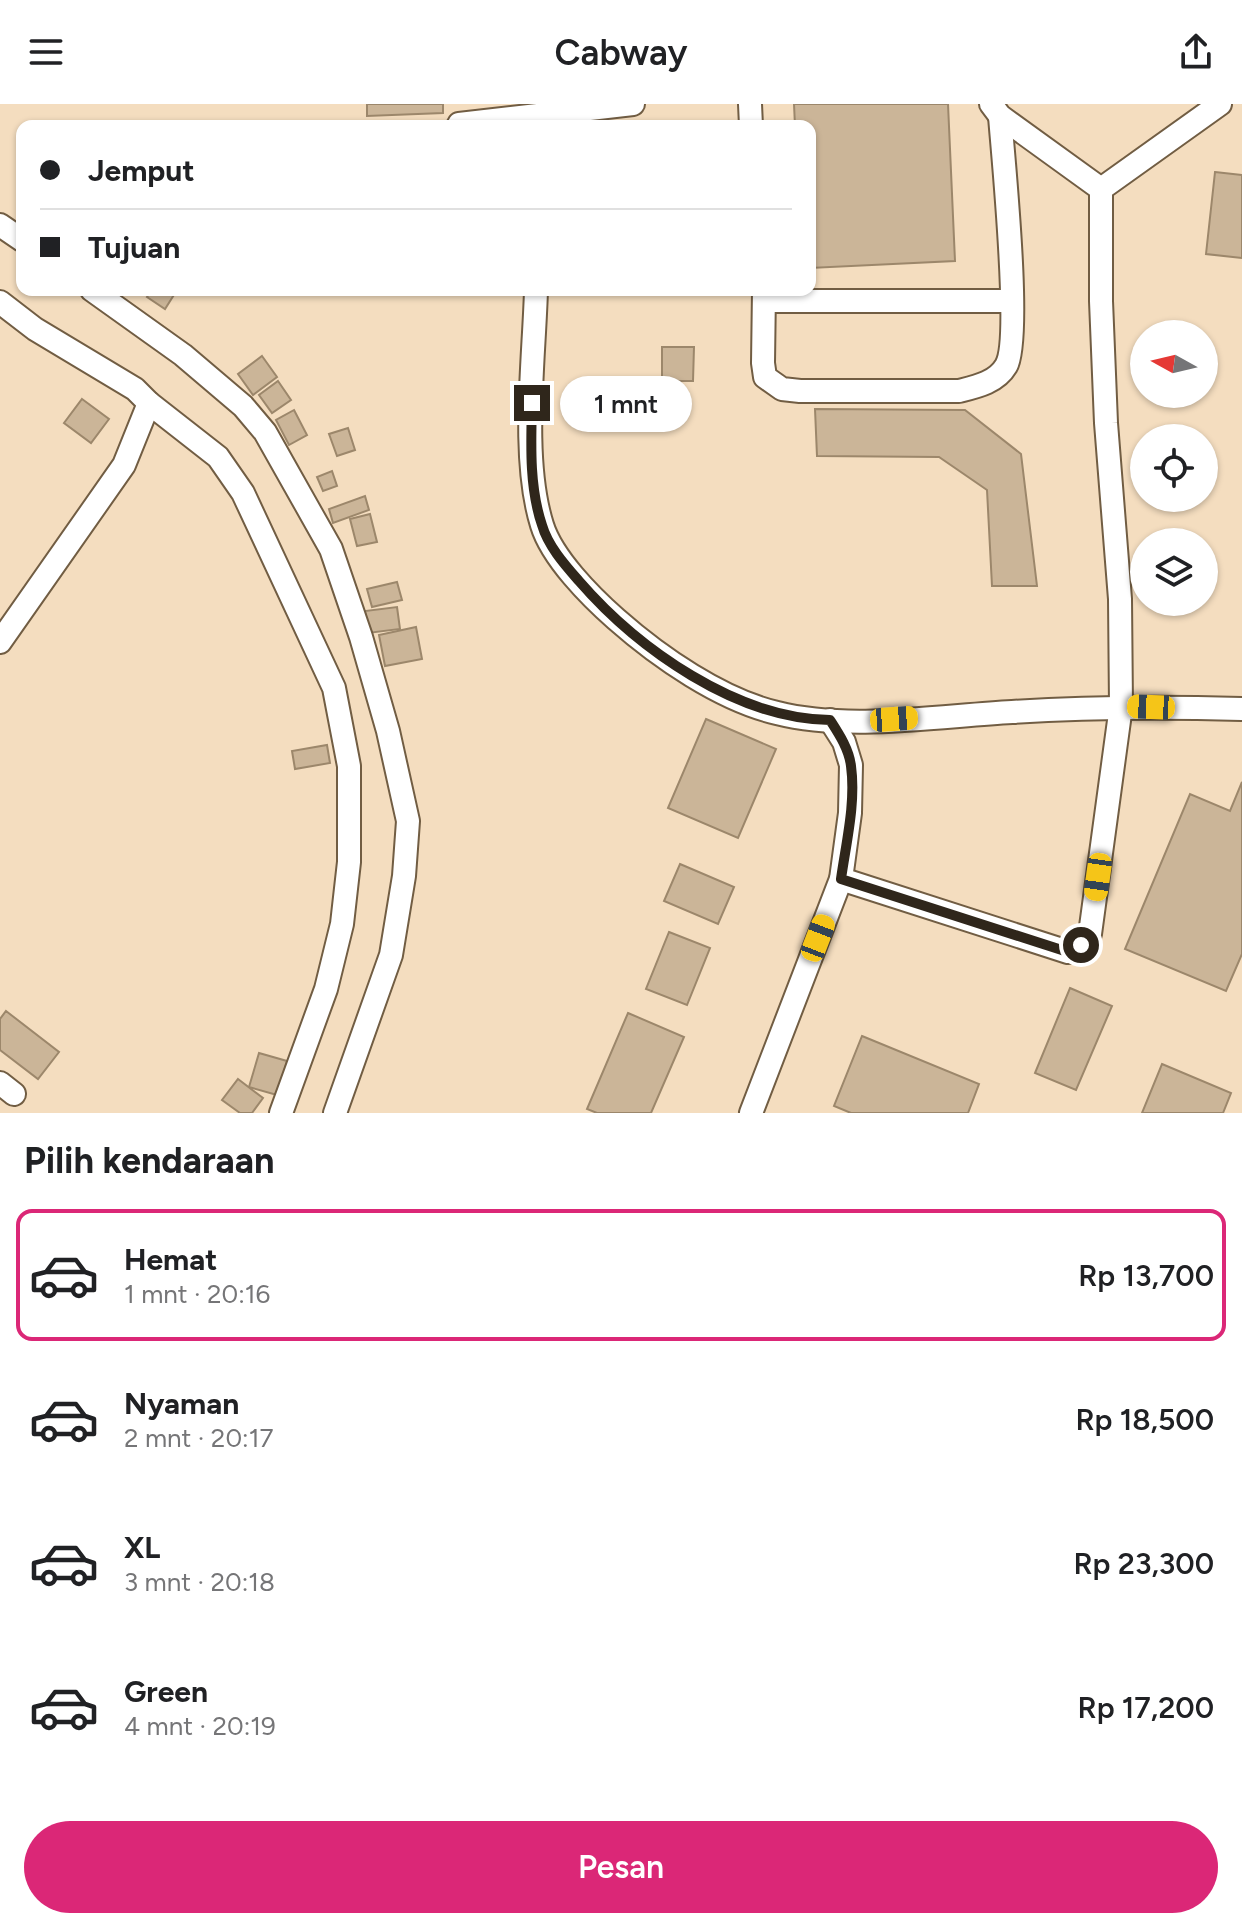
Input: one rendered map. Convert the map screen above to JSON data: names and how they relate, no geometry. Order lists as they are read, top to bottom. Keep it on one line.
{"north":"left","page":{"header":"Cabway","banner":["Jemput","Tujuan"],"bubble":"1 mnt","heading":"Pilih kendaraan","list":[{"name":"Hemat","note":"1 mnt · 20:16","value":"Rp 13,700"},{"name":"Nyaman","note":"2 mnt · 20:17","value":"Rp 18,500"},{"name":"XL","note":"3 mnt · 20:18","value":"Rp 23,300"},{"name":"Green","note":"4 mnt · 20:19","value":"Rp 17,200"}],"buttons":"Pesan"}}
